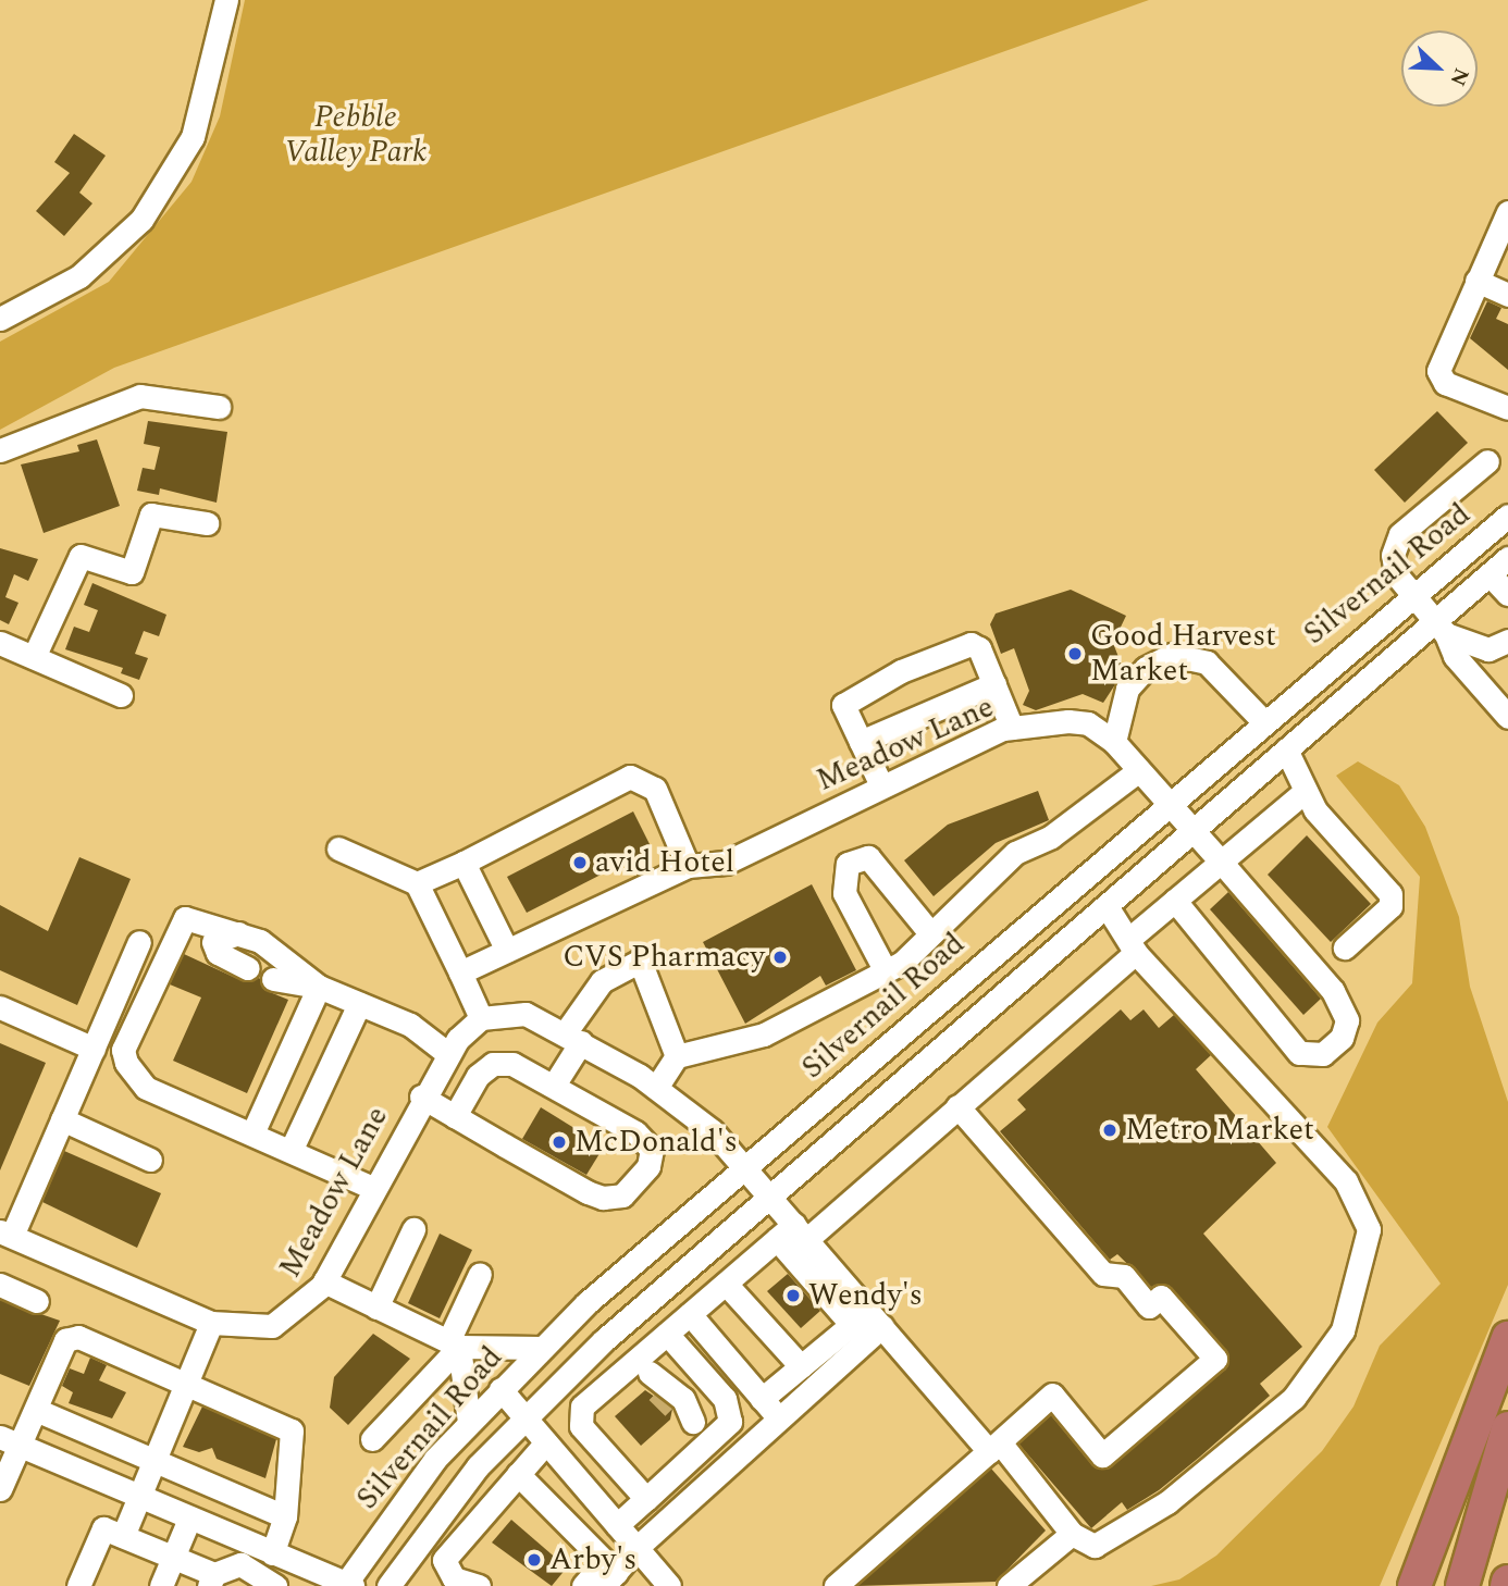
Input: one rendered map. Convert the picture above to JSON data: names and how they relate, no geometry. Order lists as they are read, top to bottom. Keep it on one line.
{"streets":{"street":["Silvernail Road","Meadow Lane"]},"parks":["Pebble Valley Park"],"places":["Good Harvest Market","avid Hotel","CVS Pharmacy","Metro Market","McDonald's","Wendy's","Arby's"],"north":"bottom right"}
